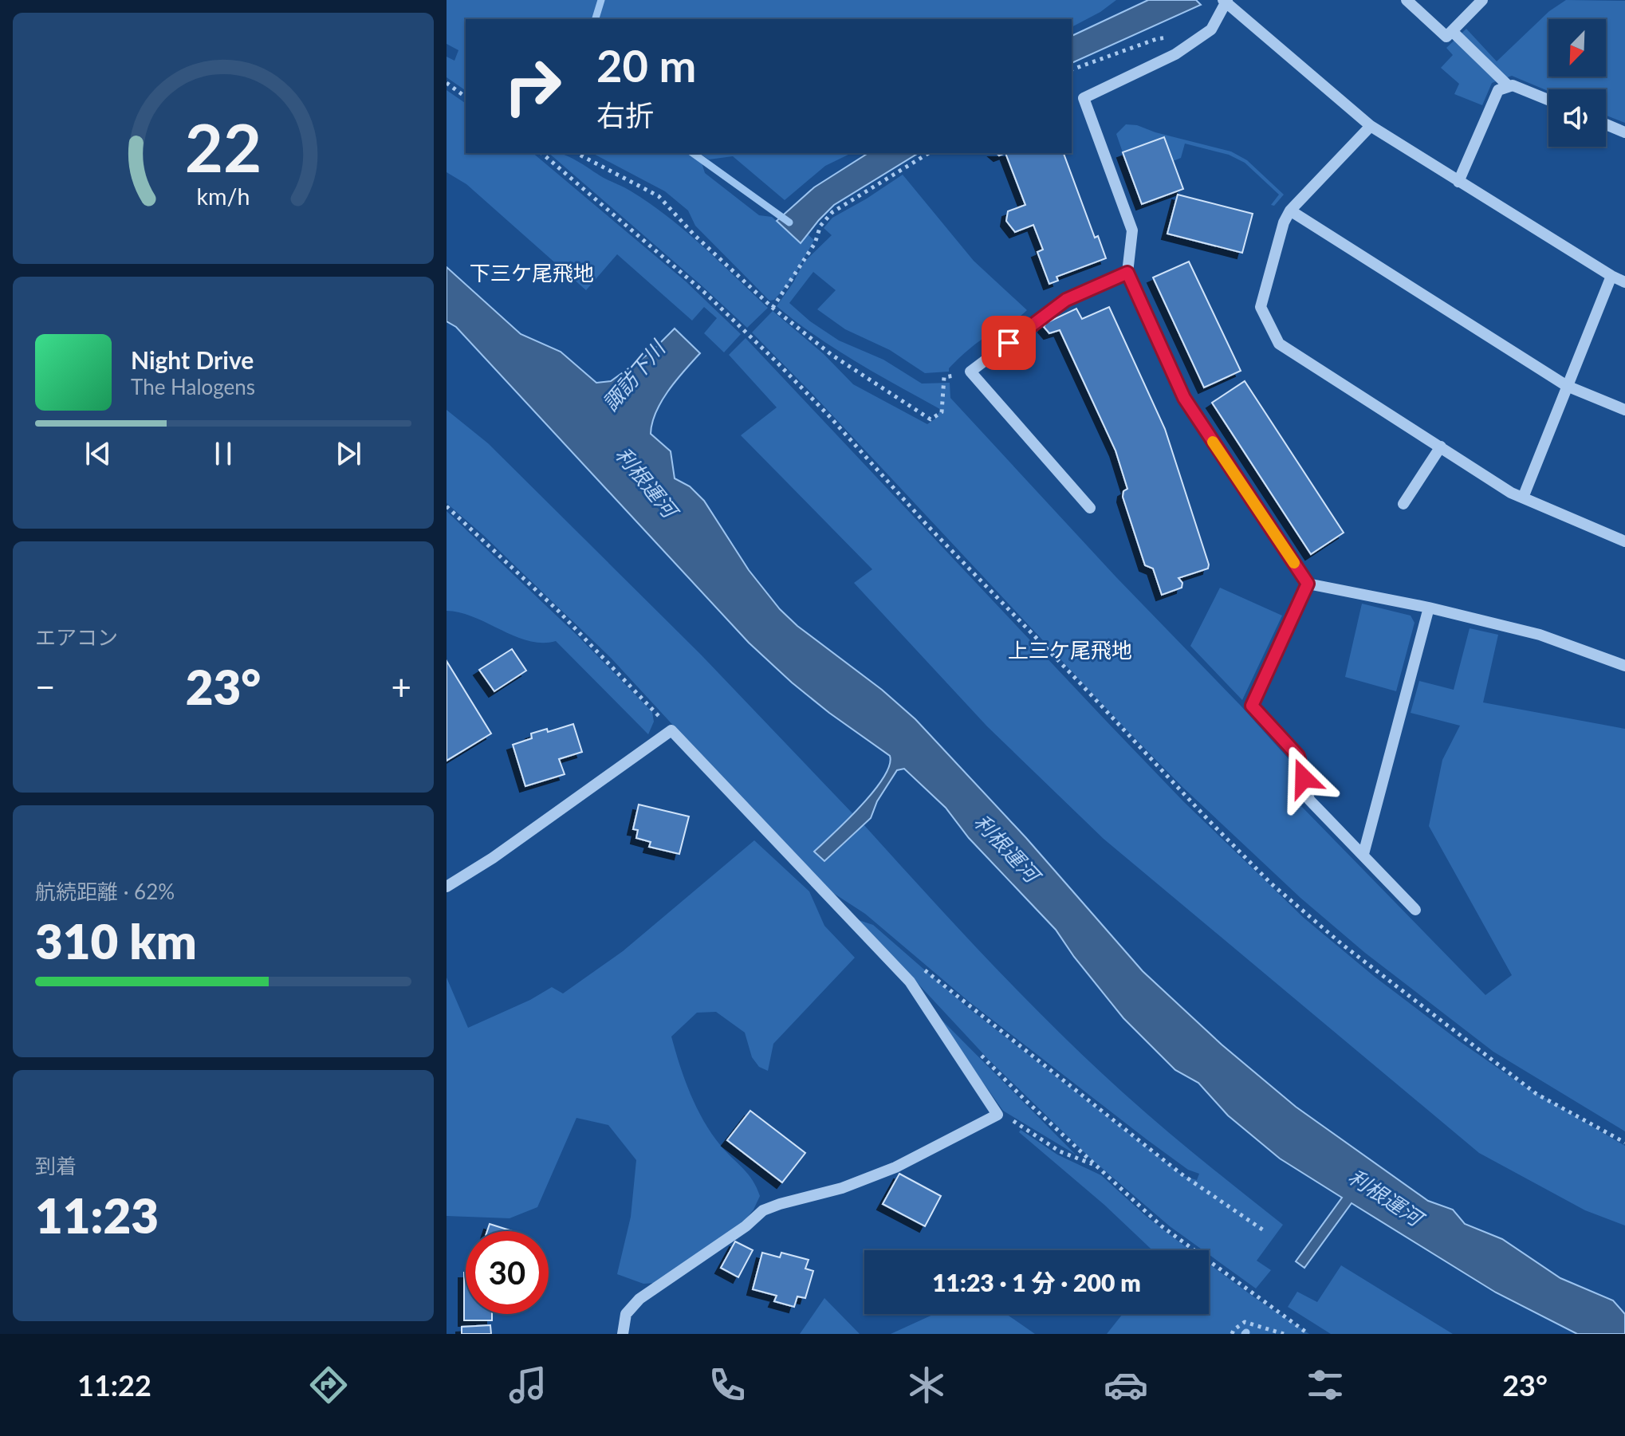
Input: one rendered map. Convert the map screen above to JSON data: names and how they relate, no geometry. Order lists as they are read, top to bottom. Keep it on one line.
{"districts":["下三ケ尾飛地","上三ケ尾飛地"],"water":["諏訪下川","利根運河"],"north":"bottom left","page":{"turn":["20 m","右折"],"song":["Night Drive","The Halogens"],"tile":["エアコン",["航続距離 · 62%","310 km"],["到着","11:23"]],"heat":["−","23°","+"],"limit":"30","trip":"11:23 · 1 分 · 200 m","tabs":["11:22","23°"],"gauge":["22","km/h"]}}
